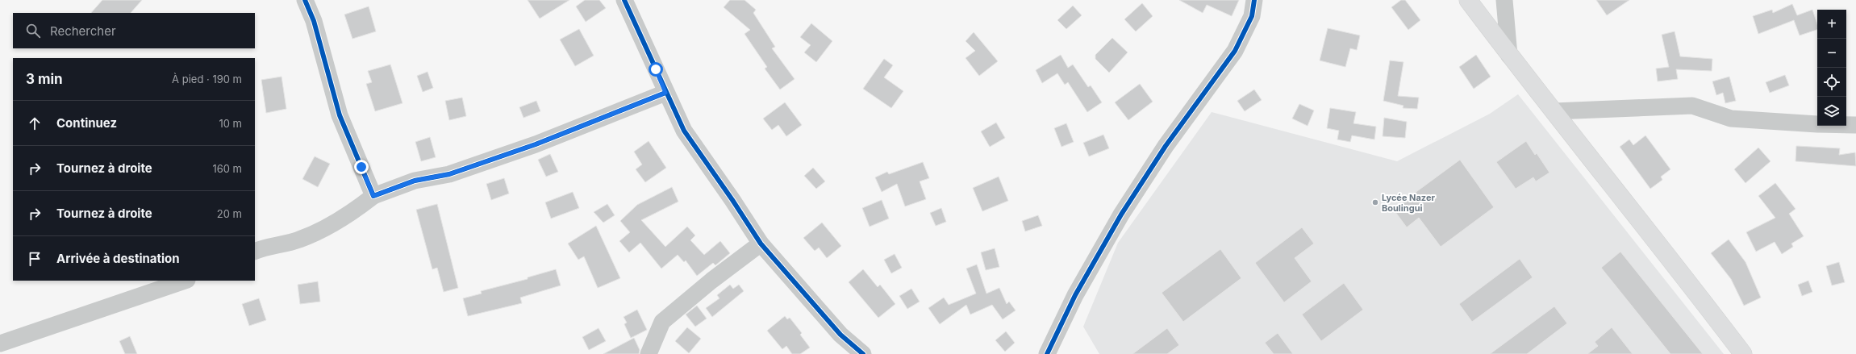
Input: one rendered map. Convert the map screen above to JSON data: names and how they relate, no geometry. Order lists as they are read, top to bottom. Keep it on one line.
{"places":["Lycée Nazer Boulingui"],"page":{"map_buttons":["+","−"],"search":"Rechercher","heading":["3 min","À pied · 190 m"],"list":[["Continuez","10 m"],["Tournez à droite","160 m"],["Tournez à droite","20 m"],"Arrivée à destination"]}}
